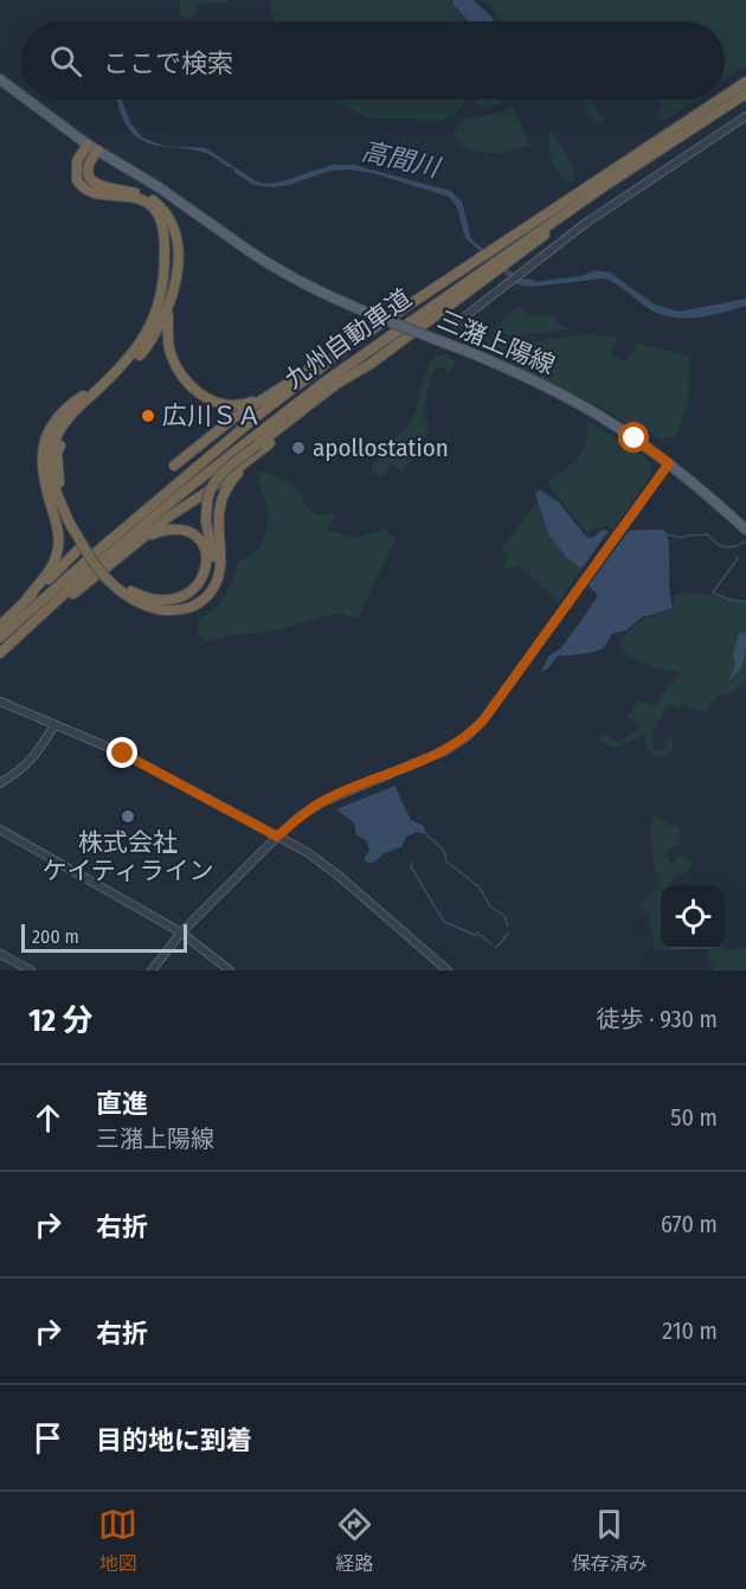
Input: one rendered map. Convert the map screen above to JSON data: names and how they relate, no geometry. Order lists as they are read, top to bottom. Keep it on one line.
{"streets":{"highway":["九州自動車道"],"main road":["三潴上陽線"]},"water":["高間川"],"places":["広川ＳＡ","apollostation","株式会社 ケイティライン"],"scale_bar":"200 m","page":{"search":"ここで検索","scale":"200 m","heading":["12 分","徒歩 · 930 m"],"list":[["直進","三潴上陽線","50 m"],["右折","670 m"],["右折","210 m"],"目的地に到着"],"nav":["地図","経路","保存済み"]}}
